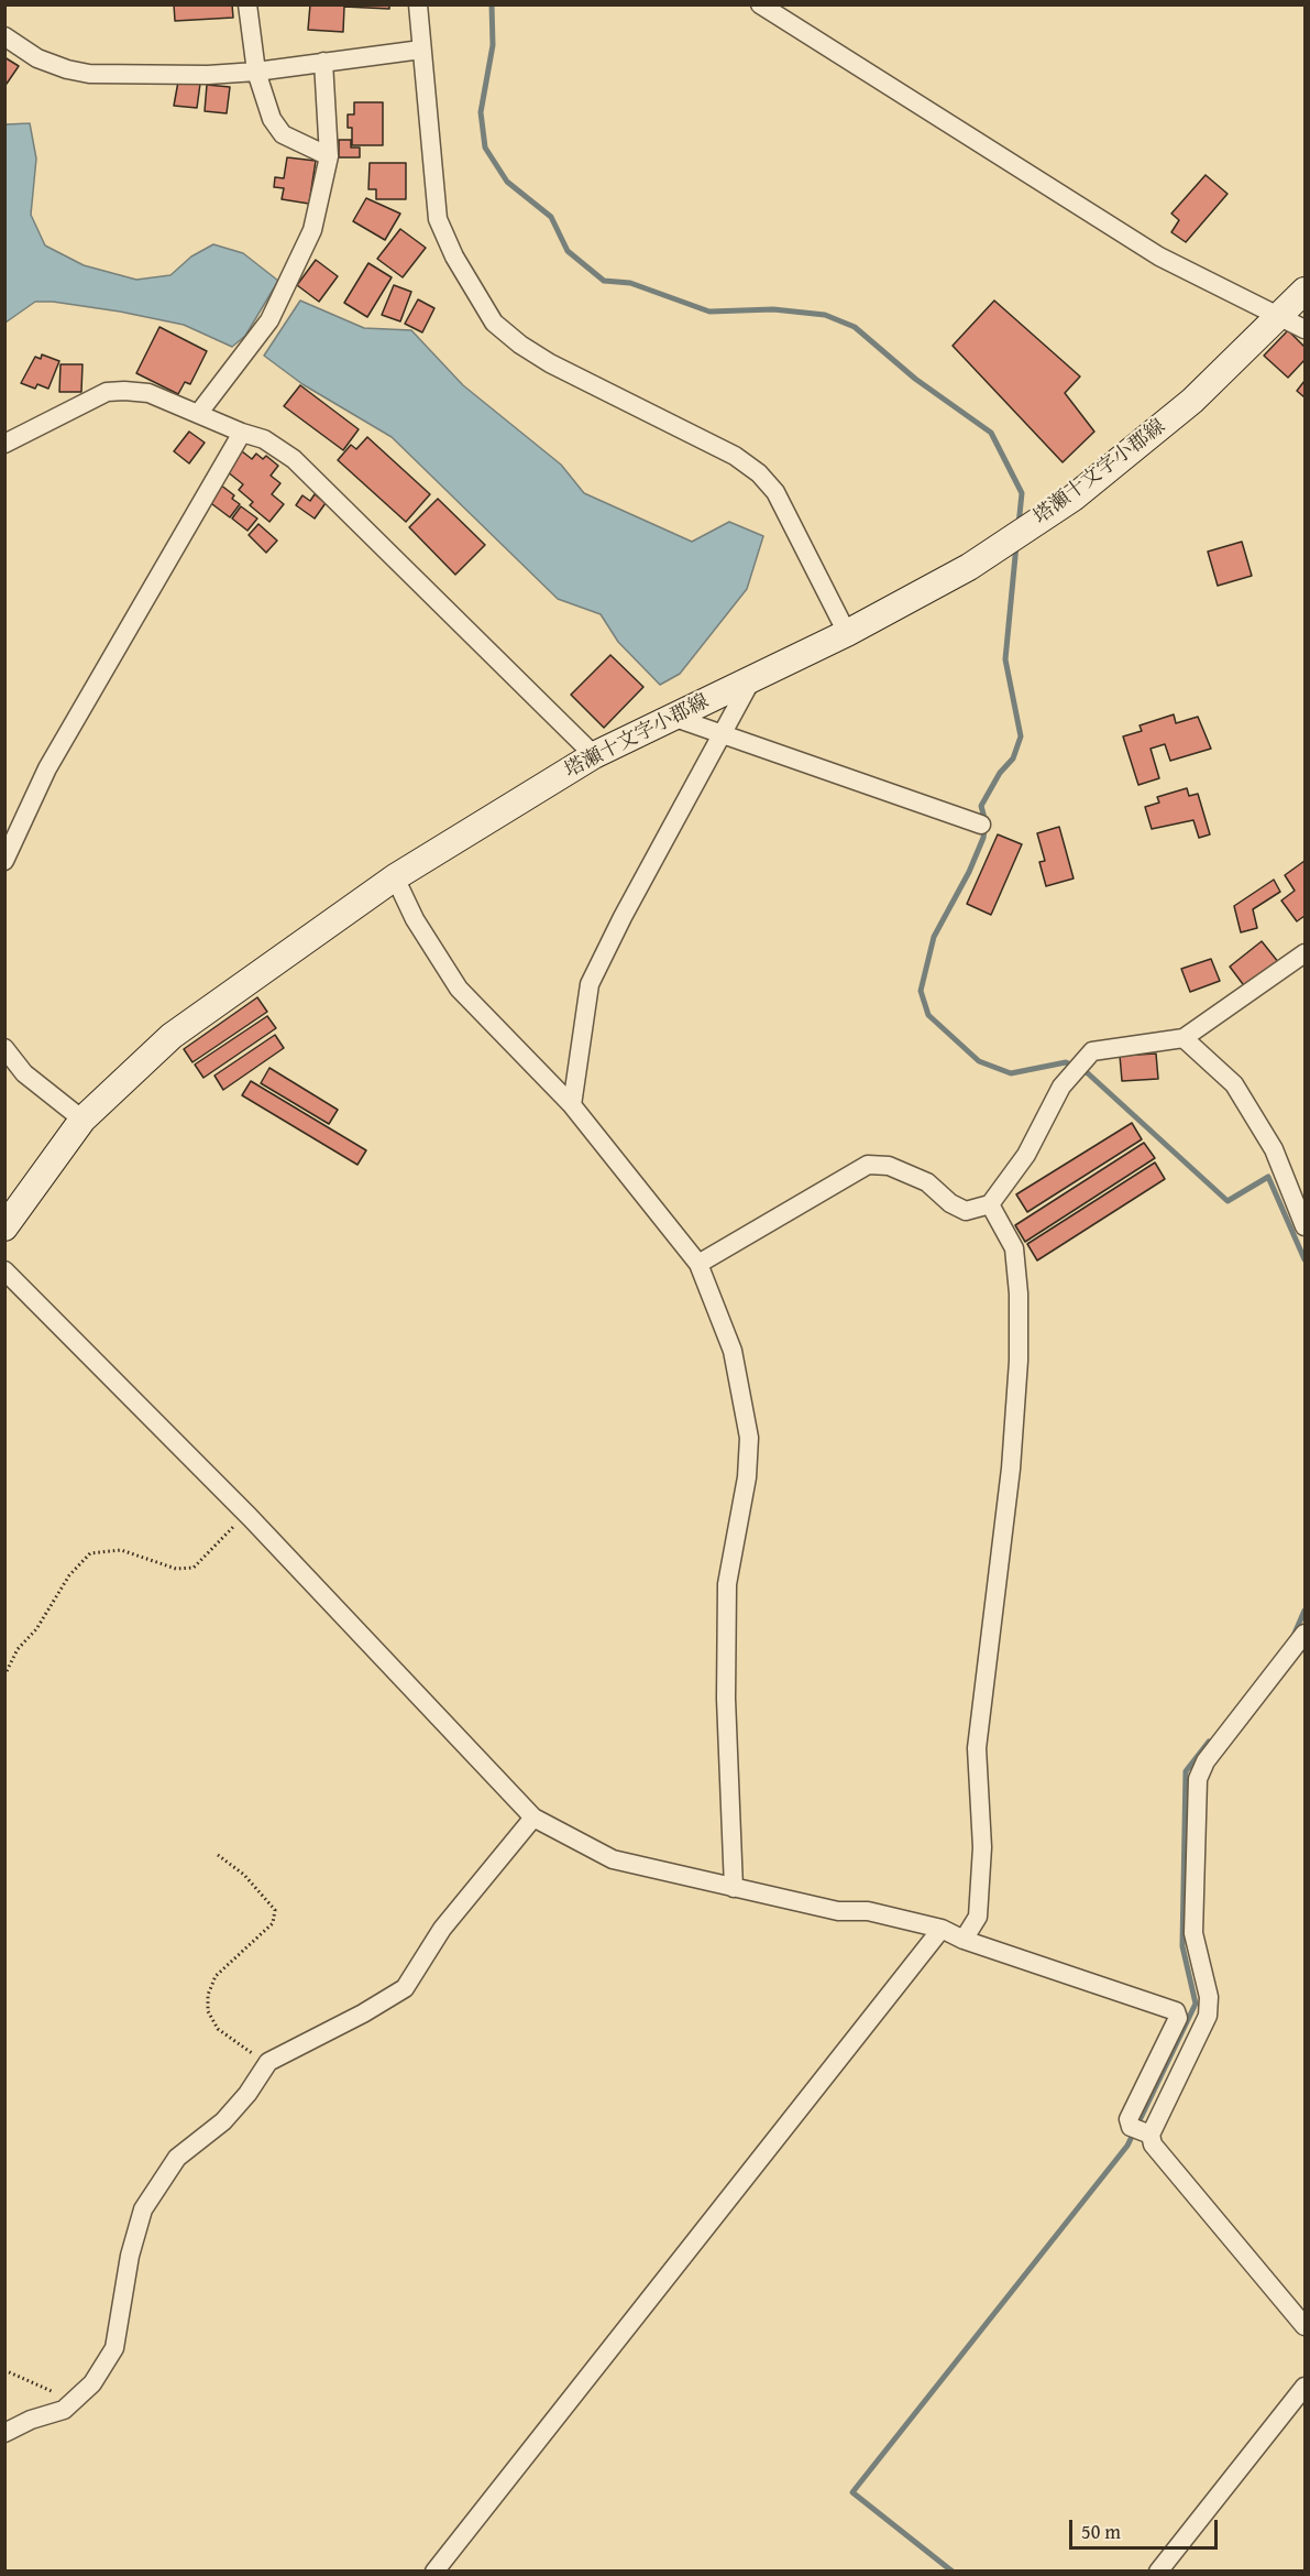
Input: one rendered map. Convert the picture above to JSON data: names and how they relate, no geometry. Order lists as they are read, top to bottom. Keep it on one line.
{"streets":{"main road":["塔瀬十文字小郡線"]},"scale_bar":"50 m"}
